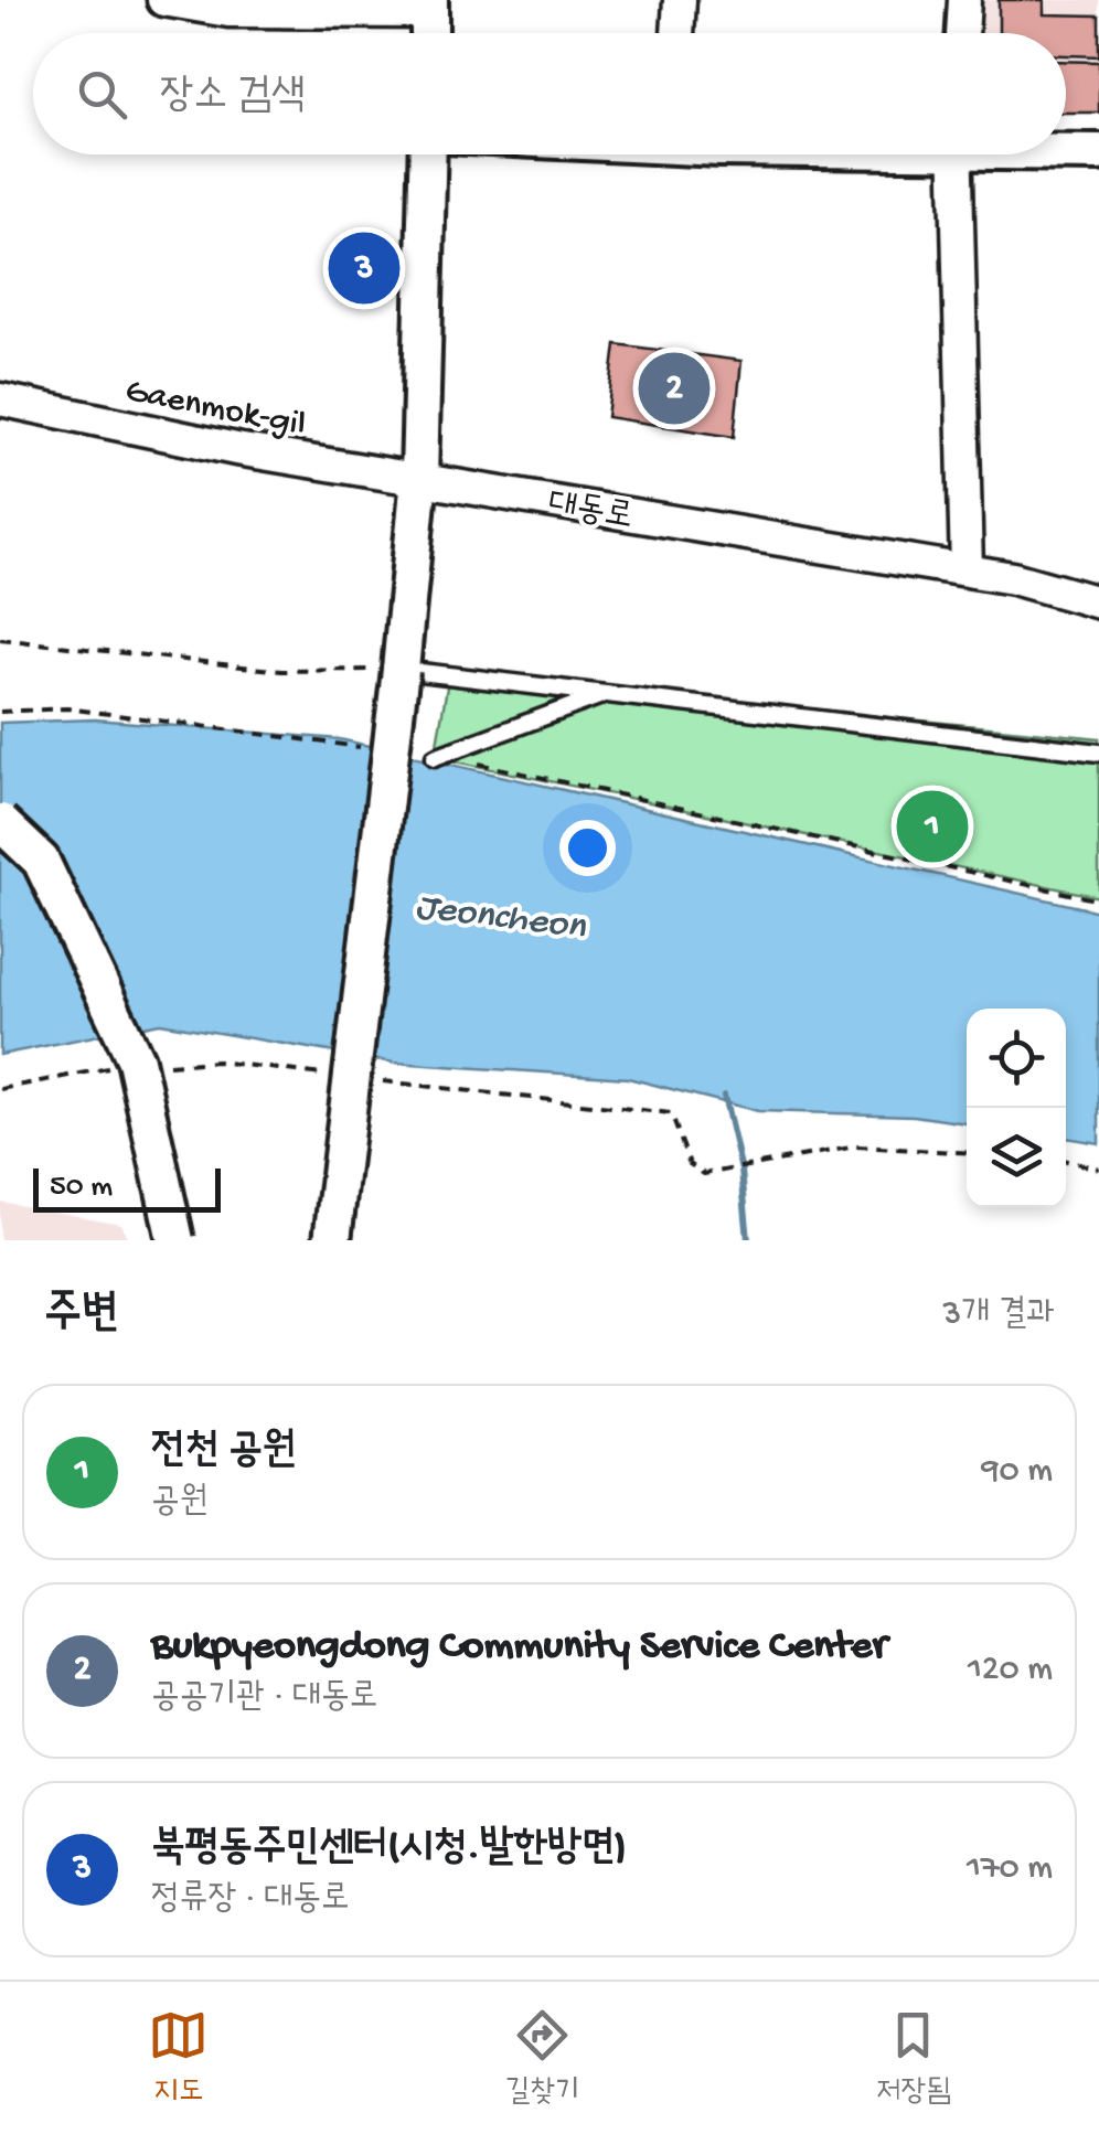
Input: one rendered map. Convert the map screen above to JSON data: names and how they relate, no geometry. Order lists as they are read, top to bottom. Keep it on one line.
{"streets":{"street":["Gaenmok-gil","대동로"]},"crossings":[["Gaenmok-gil","대동로"]],"water":["Jeoncheon"],"scale_bar":"50 m","page":{"search":"장소 검색","pins":["3","2","1"],"scale":"50 m","heading":["주변","3개 결과"],"list":[{"mark":"1","name":"전천 공원","note":"공원","value":"90 m"},{"mark":"2","name":"Bukpyeongdong Community Service Center","note":"공공기관 · 대동로","value":"120 m"},{"mark":"3","name":"북평동주민센터(시청.발한방면)","note":"정류장 · 대동로","value":"170 m"}],"nav":["지도","길찾기","저장됨"]}}
